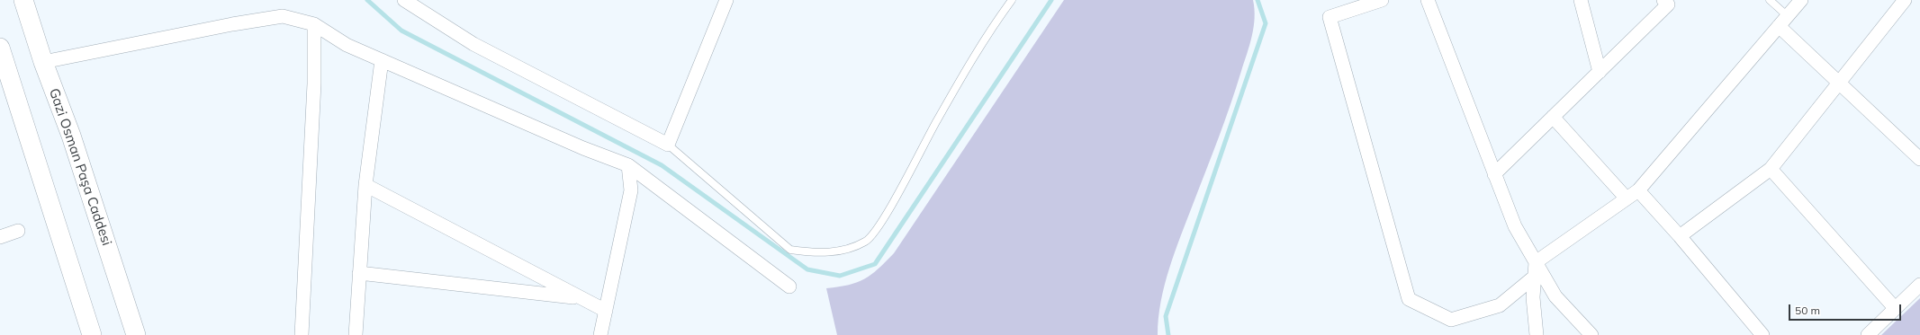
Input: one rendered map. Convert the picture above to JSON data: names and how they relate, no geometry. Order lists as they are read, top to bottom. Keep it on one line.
{"streets":{"main road":["Gazi Osman Paşa Caddesi"]},"scale_bar":"50 m"}
